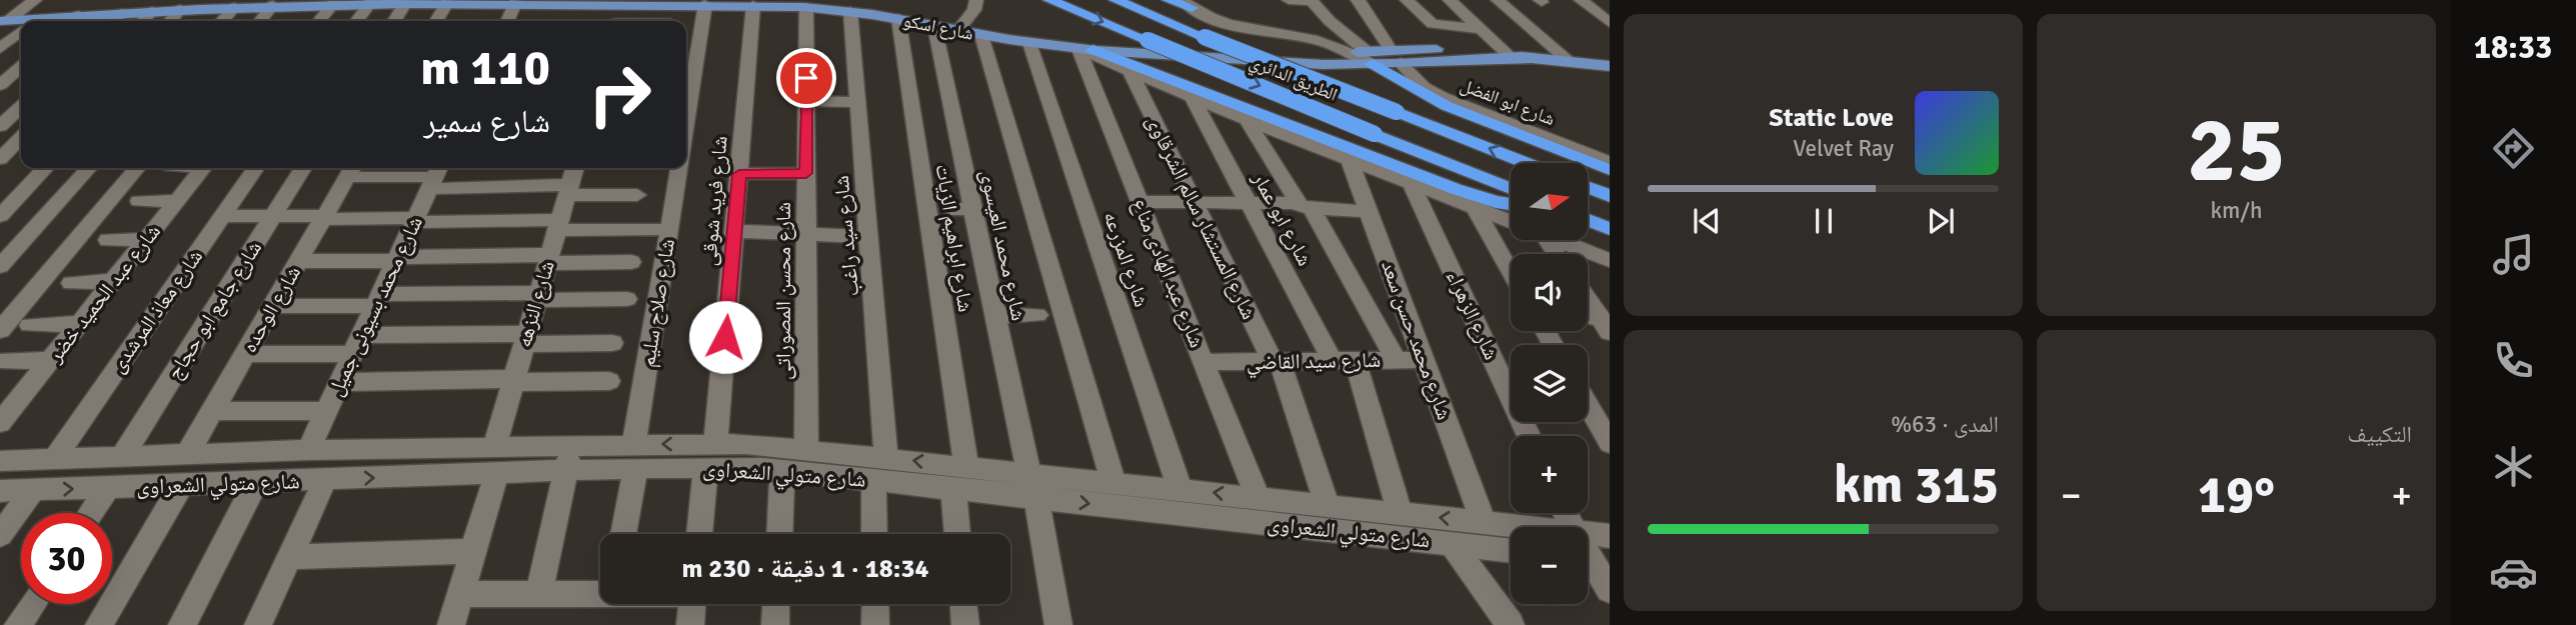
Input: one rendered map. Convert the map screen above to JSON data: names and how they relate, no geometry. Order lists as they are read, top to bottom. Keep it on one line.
{"streets":{"highway":["الطريق الدائري"],"main road":["شارع اسكو"],"street":["شارع ابو الفضل","شارع فريد شوقى","شارع المستشار سالم الشرقاوى","شارع ابو عمار","شارع سيد راغب","شارع ابراهيم الزيات","شارع محمد العيسوى","شارع المزرعه","شارع عبد الهادى مناع","شارع محسن المصوراتى","شارع عبد الحميد خضر","شارع صلاح سليم","شارع النزهه","شارع محمد بسيونى جميل","شارع الوحده","شارع جامع ابو حجاج","شارع معاذ المرشدى","شارع الزهراء","شارع محمد حسن سعد","شارع سيد القاضي","شارع متولي الشعراوى"]},"crossings":[["شارع اسكو","شارع فريد شوقى"],["شارع اسكو","شارع المستشار سالم الشرقاوى"],["شارع اسكو","شارع ابو عمار"],["شارع اسكو","شارع سيد راغب"],["شارع اسكو","شارع ابراهيم الزيات"],["شارع اسكو","شارع محمد العيسوى"],["شارع اسكو","شارع المزرعه"],["شارع اسكو","شارع عبد الهادى مناع"],["شارع اسكو","شارع محسن المصوراتى"],["شارع اسكو","شارع الزهراء"],["شارع اسكو","شارع محمد حسن سعد"],["شارع فريد شوقى","شارع متولي الشعراوى"],["شارع المستشار سالم الشرقاوى","شارع سيد القاضي"],["شارع المستشار سالم الشرقاوى","شارع متولي الشعراوى"],["شارع ابو عمار","شارع سيد القاضي"],["شارع ابو عمار","شارع متولي الشعراوى"],["شارع سيد راغب","شارع متولي الشعراوى"],["شارع ابراهيم الزيات","شارع متولي الشعراوى"],["شارع محمد العيسوى","شارع متولي الشعراوى"],["شارع المزرعه","شارع متولي الشعراوى"],["شارع عبد الهادى مناع","شارع سيد القاضي"],["شارع عبد الهادى مناع","شارع متولي الشعراوى"],["شارع محسن المصوراتى","شارع متولي الشعراوى"],["شارع صلاح سليم","شارع متولي الشعراوى"],["شارع النزهه","شارع متولي الشعراوى"],["شارع محمد بسيونى جميل","شارع متولي الشعراوى"],["شارع الوحده","شارع متولي الشعراوى"],["شارع جامع ابو حجاج","شارع متولي الشعراوى"],["شارع معاذ المرشدى","شارع متولي الشعراوى"],["شارع محمد حسن سعد","شارع سيد القاضي"],["شارع محمد حسن سعد","شارع متولي الشعراوى"]],"north":"right","page":{"tabs":"18:33","tile":[["25","km/h"],"التكييف",["المدى · 63%","315 km"]],"turn":["110 m","شارع سمير"],"song":["Static Love","Velvet Ray"],"map_buttons":["+","−"],"heat":["−","19°","+"],"limit":"30","trip":"18:34 · 1 دقيقة · 230 m"}}
